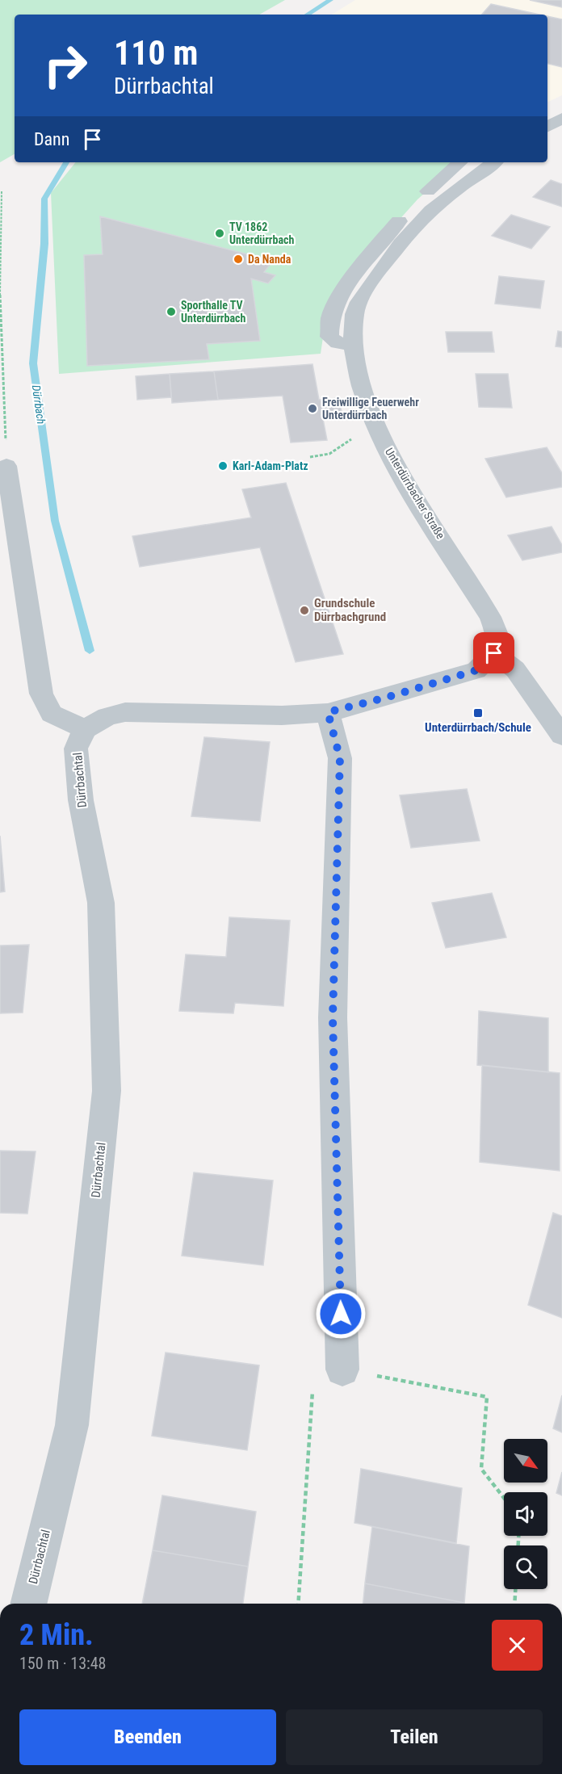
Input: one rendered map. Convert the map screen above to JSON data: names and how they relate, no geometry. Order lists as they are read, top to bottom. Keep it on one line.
{"streets":{"street":["Unterdürrbacher Straße","Dürrbachtal"]},"water":["Dürrbach"],"places":{"other":["TV 1862 Unterdürrbach","Da Nanda","Sporthalle TV Unterdürrbach","Freiwillige Feuerwehr Unterdürrbach","Karl-Adam-Platz","Grundschule Dürrbachgrund"],"transit":["Unterdürrbach/Schule"]},"north":"bottom right","page":{"turn":["110 m","Dürrbachtal"],"then":"Dann","heading":["2 Min.","150 m · 13:48"],"buttons":["Beenden","Teilen"]}}
